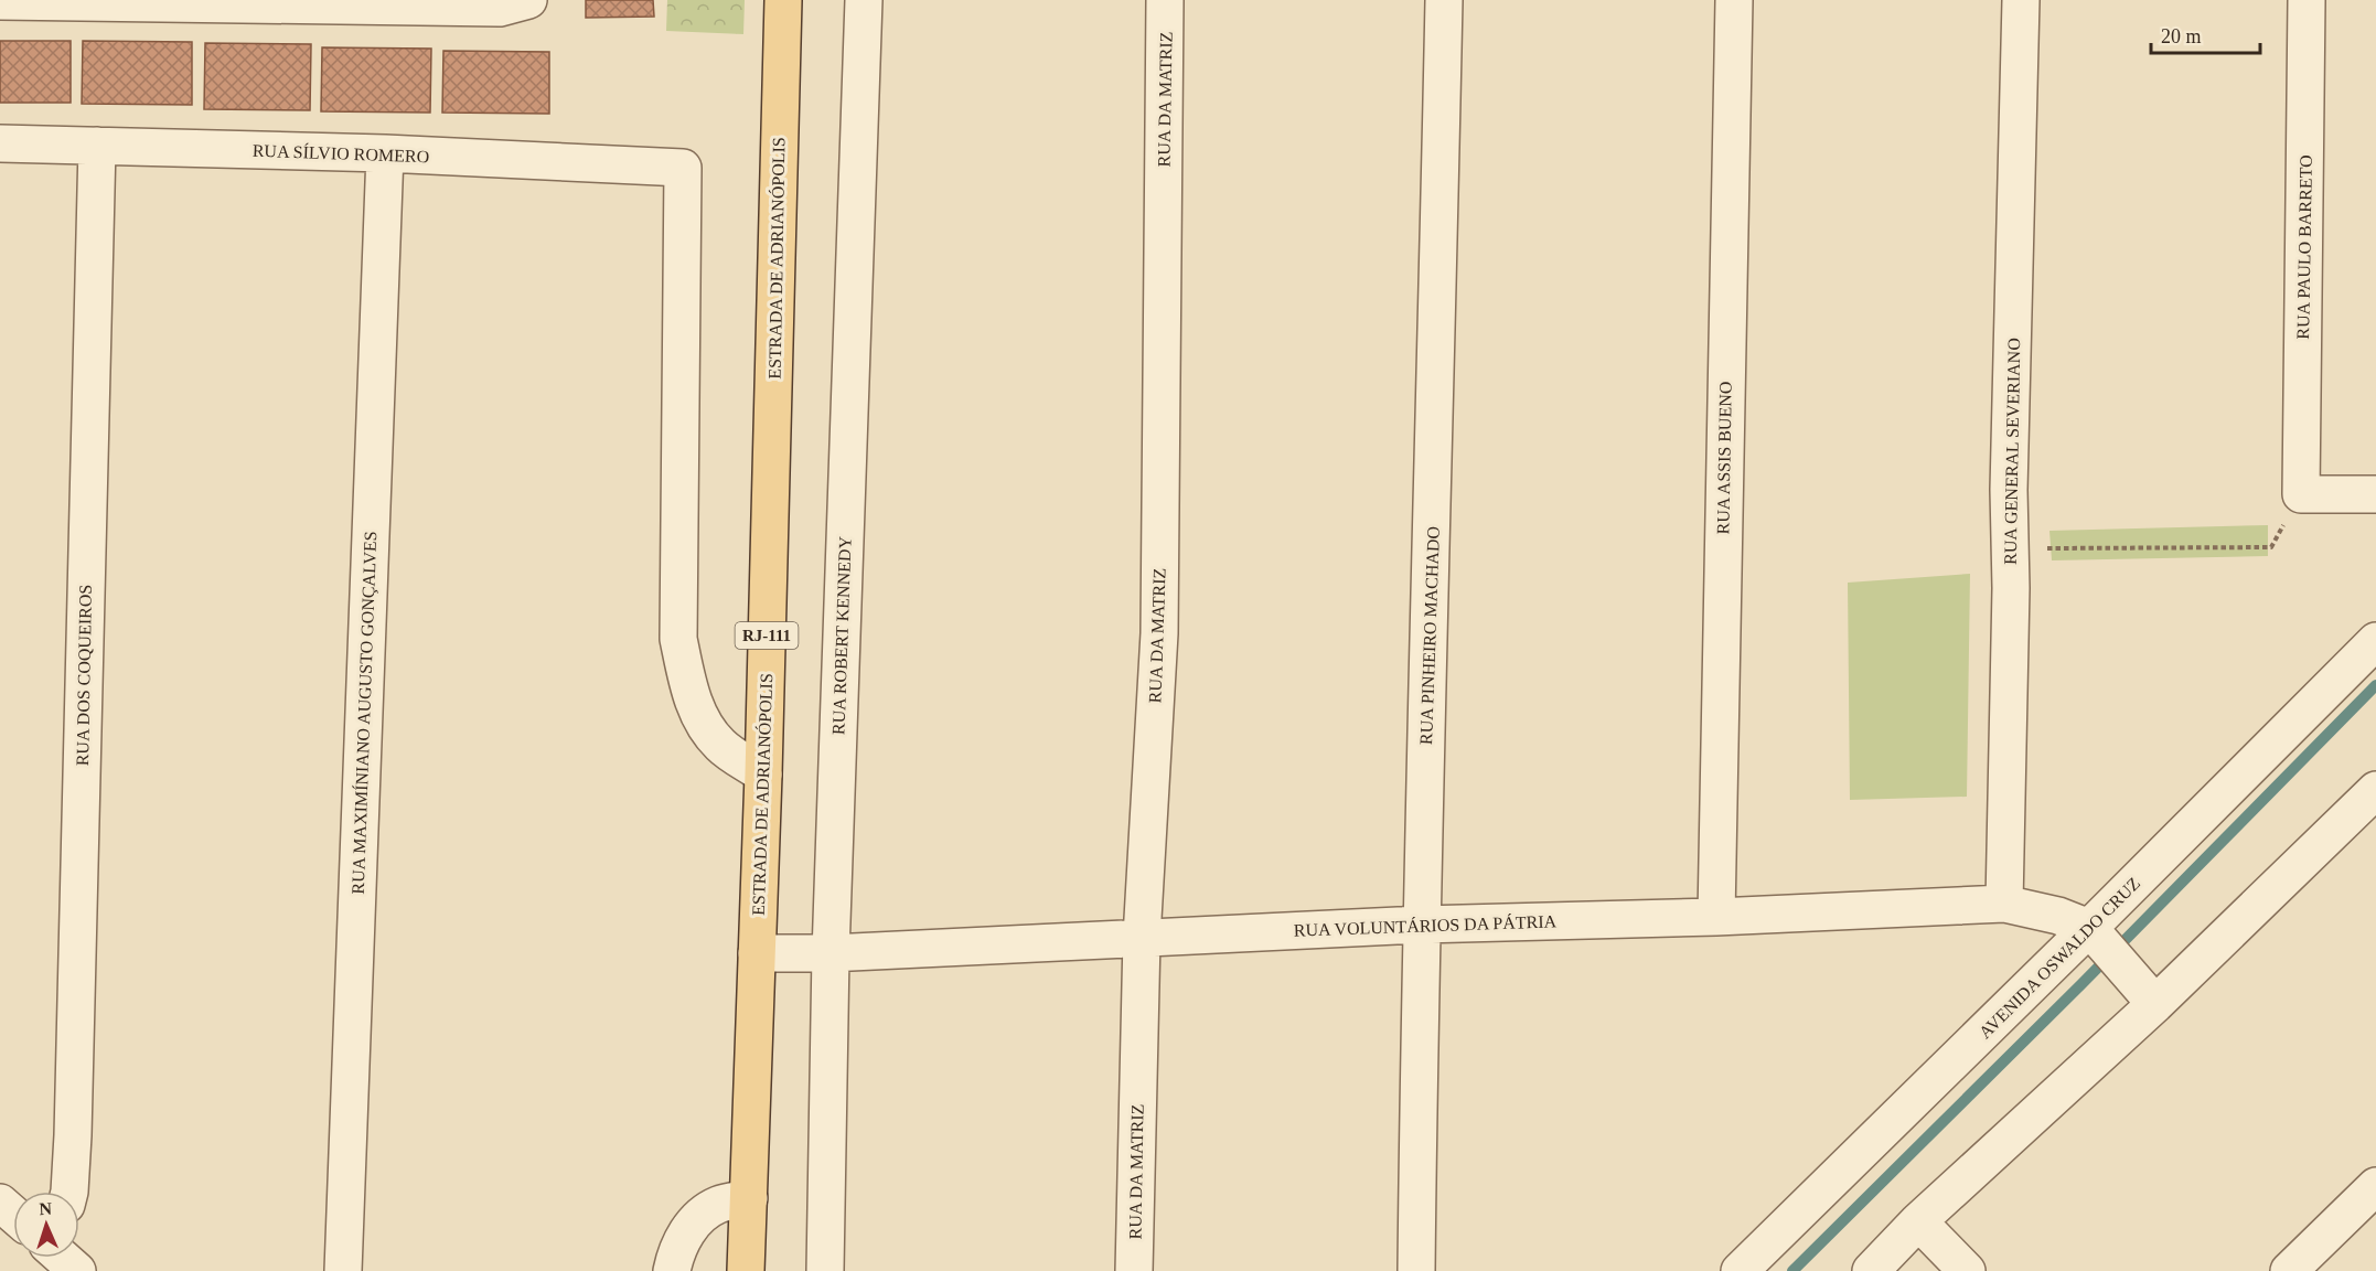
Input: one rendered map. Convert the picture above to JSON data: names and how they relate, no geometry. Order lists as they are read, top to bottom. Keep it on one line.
{"streets":{"main road":["ESTRADA DE ADRIANÓPOLIS","RJ-111"],"street":["RUA DA MATRIZ","RUA SÍLVIO ROMERO","RUA PAULO BARRETO","RUA GENERAL SEVERIANO","RUA ASSIS BUENO","RUA ROBERT KENNEDY","RUA PINHEIRO MACHADO","RUA DOS COQUEIROS","RUA MAXIMÍNIANO AUGUSTO GONÇALVES","RUA VOLUNTÁRIOS DA PÁTRIA","AVENIDA OSWALDO CRUZ"]},"crossings":[["RUA DA MATRIZ","RUA VOLUNTÁRIOS DA PÁTRIA"],["RUA SÍLVIO ROMERO","ESTRADA DE ADRIANÓPOLIS"],["RUA SÍLVIO ROMERO","RUA DOS COQUEIROS"],["RUA SÍLVIO ROMERO","RUA MAXIMÍNIANO AUGUSTO GONÇALVES"],["ESTRADA DE ADRIANÓPOLIS","RUA VOLUNTÁRIOS DA PÁTRIA"],["RUA GENERAL SEVERIANO","RUA VOLUNTÁRIOS DA PÁTRIA"],["RUA ASSIS BUENO","RUA VOLUNTÁRIOS DA PÁTRIA"],["RUA ROBERT KENNEDY","RUA VOLUNTÁRIOS DA PÁTRIA"],["RUA PINHEIRO MACHADO","RUA VOLUNTÁRIOS DA PÁTRIA"],["RUA VOLUNTÁRIOS DA PÁTRIA","AVENIDA OSWALDO CRUZ"]],"scale_bar":"20 m","north":"top"}
